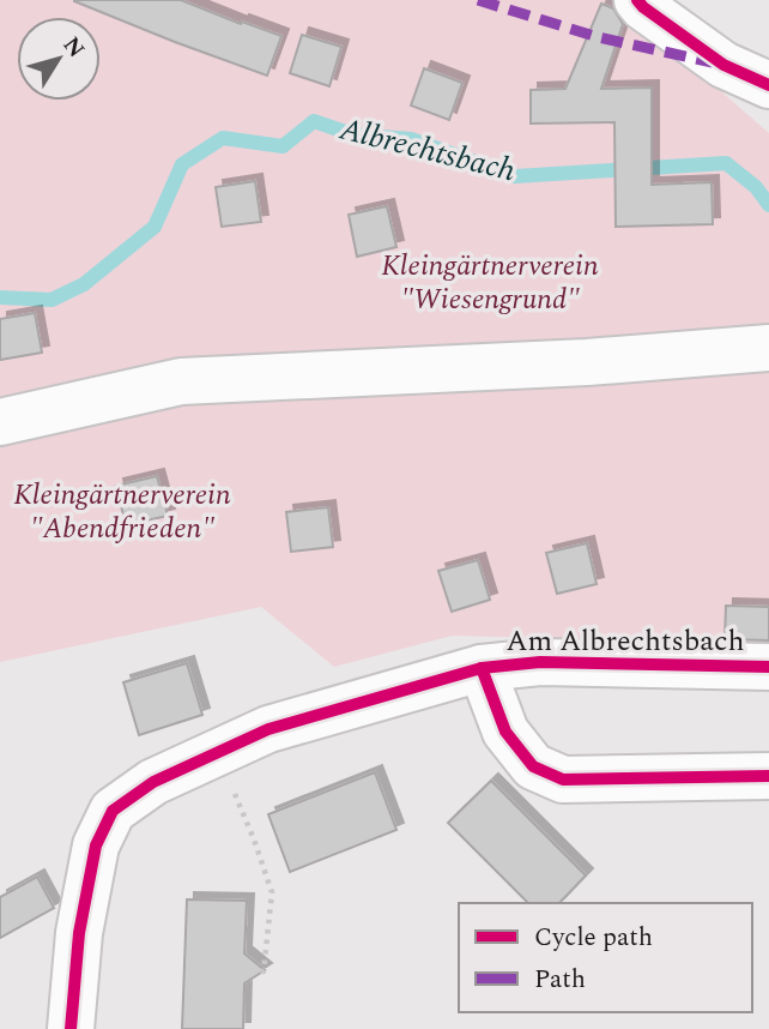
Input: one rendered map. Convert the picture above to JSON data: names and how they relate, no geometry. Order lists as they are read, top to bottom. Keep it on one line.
{"streets":{"street":["Am Albrechtsbach"]},"water":["Albrechtsbach"],"parks":["Kleingärtnerverein \"Wiesengrund\"","Kleingärtnerverein \"Abendfrieden\""],"legend":["Cycle path","Path"],"north":"top right"}
